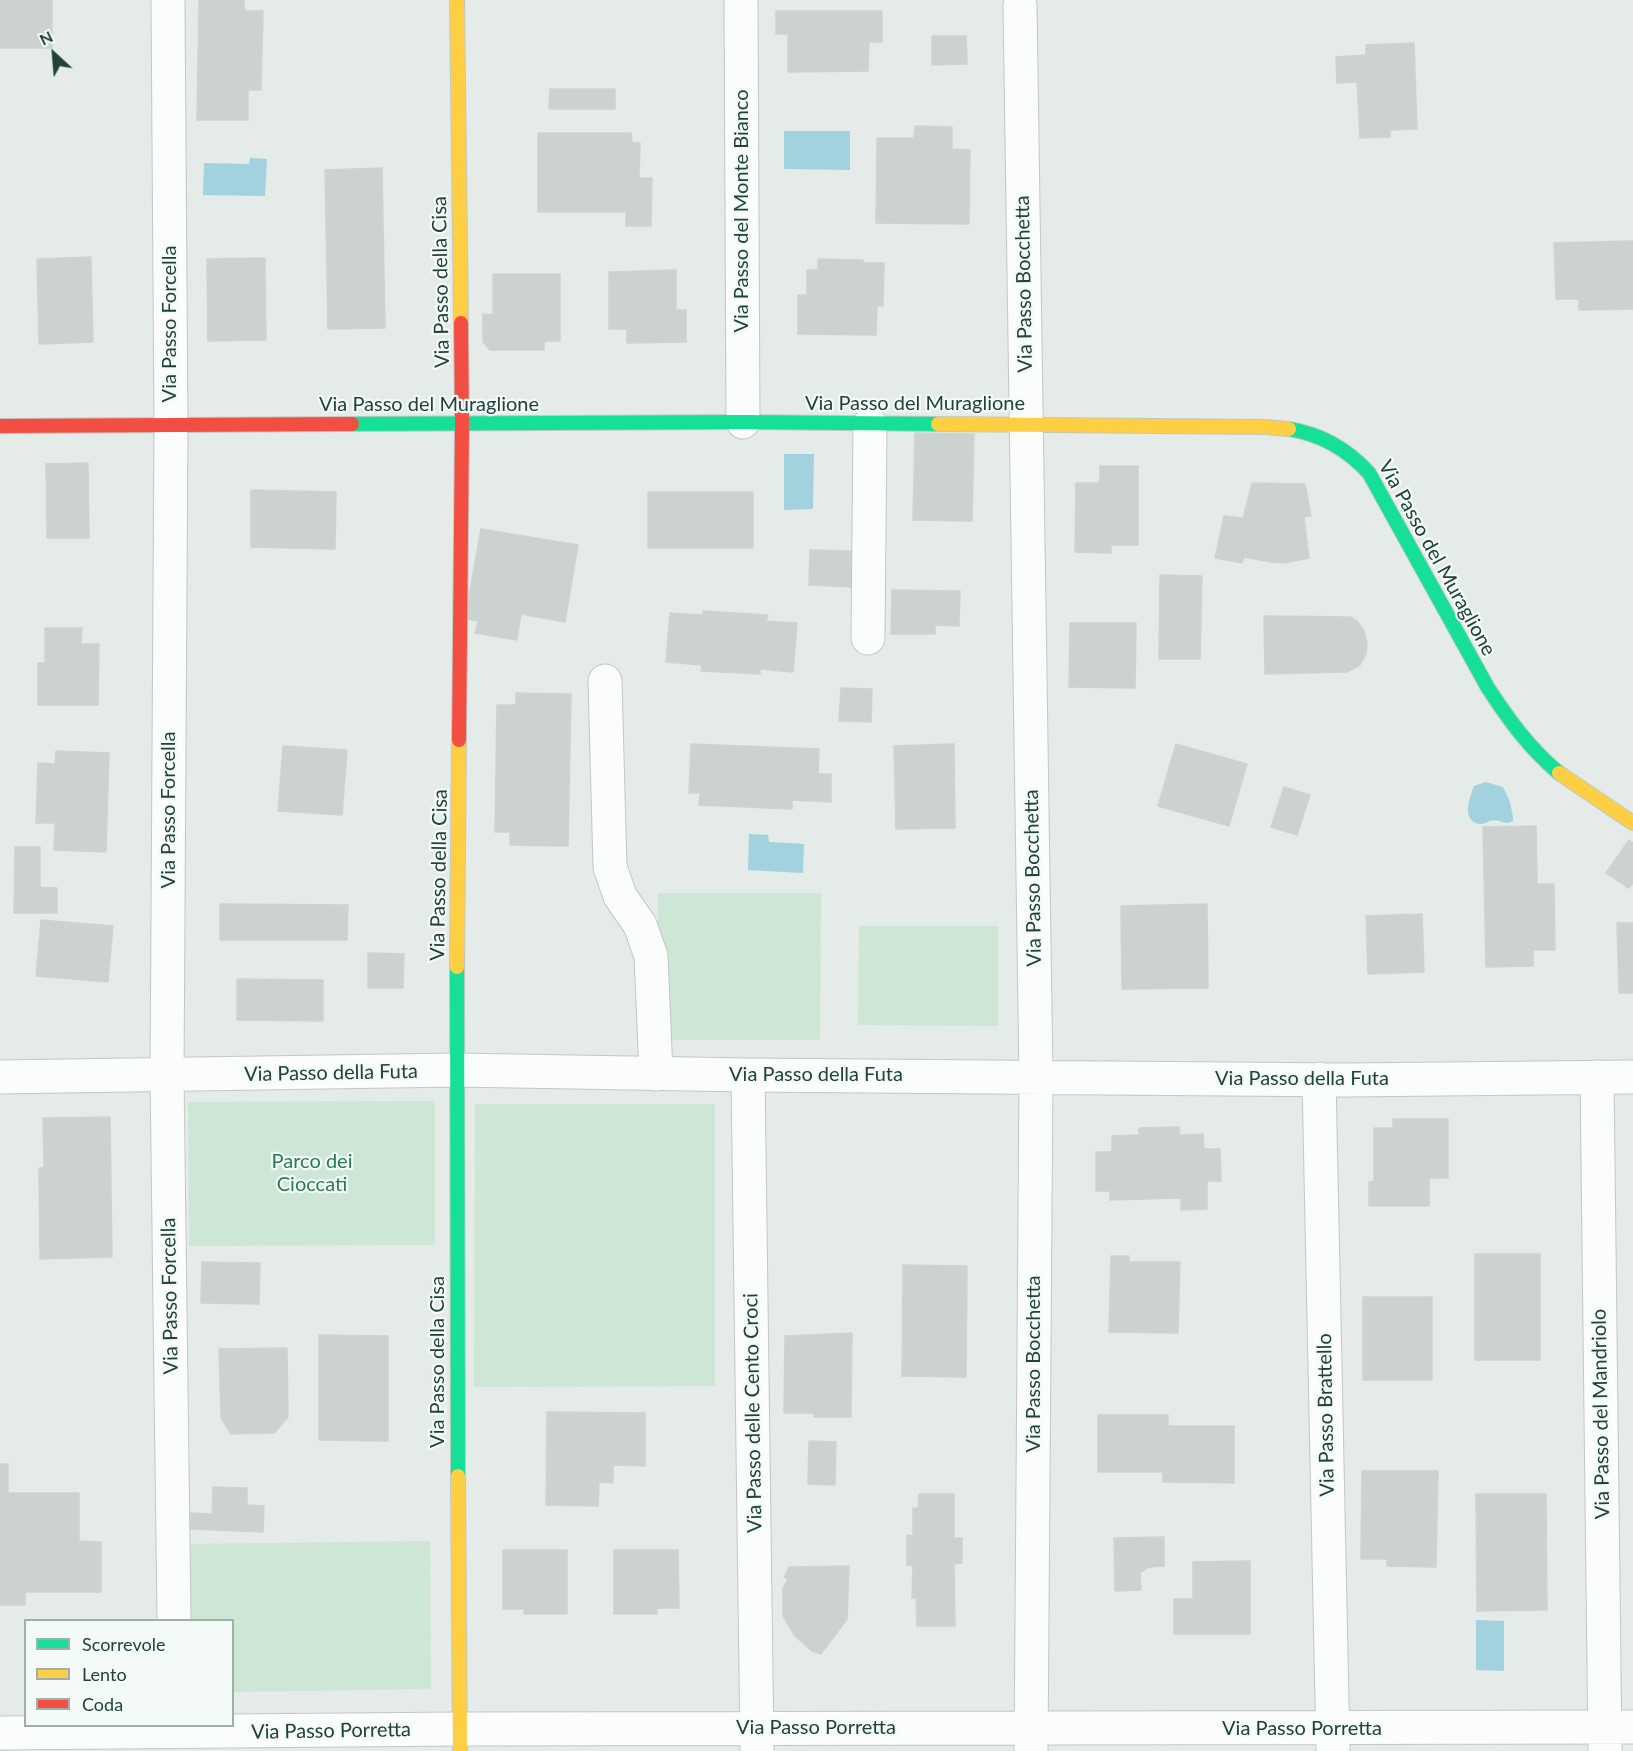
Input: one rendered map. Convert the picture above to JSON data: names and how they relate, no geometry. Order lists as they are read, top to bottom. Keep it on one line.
{"streets":{"street":["Via Passo del Monte Bianco","Via Passo della Cisa","Via Passo Bocchetta","Via Passo Forcella","Via Passo del Muraglione","Via Passo della Futa","Via Passo delle Cento Croci","Via Passo del Mandriolo","Via Passo Brattello","Via Passo Porretta"]},"crossings":[["Via Passo del Monte Bianco","Via Passo del Muraglione"],["Via Passo della Cisa","Via Passo del Muraglione"],["Via Passo della Cisa","Via Passo della Futa"],["Via Passo della Cisa","Via Passo Porretta"],["Via Passo Bocchetta","Via Passo del Muraglione"],["Via Passo Bocchetta","Via Passo della Futa"],["Via Passo Bocchetta","Via Passo Porretta"],["Via Passo Forcella","Via Passo del Muraglione"],["Via Passo Forcella","Via Passo della Futa"],["Via Passo della Futa","Via Passo delle Cento Croci"],["Via Passo della Futa","Via Passo del Mandriolo"],["Via Passo della Futa","Via Passo Brattello"],["Via Passo delle Cento Croci","Via Passo Porretta"],["Via Passo del Mandriolo","Via Passo Porretta"],["Via Passo Brattello","Via Passo Porretta"]],"parks":["Parco dei Cioccati"],"legend":["Scorrevole","Lento","Coda"],"north":"top left"}
